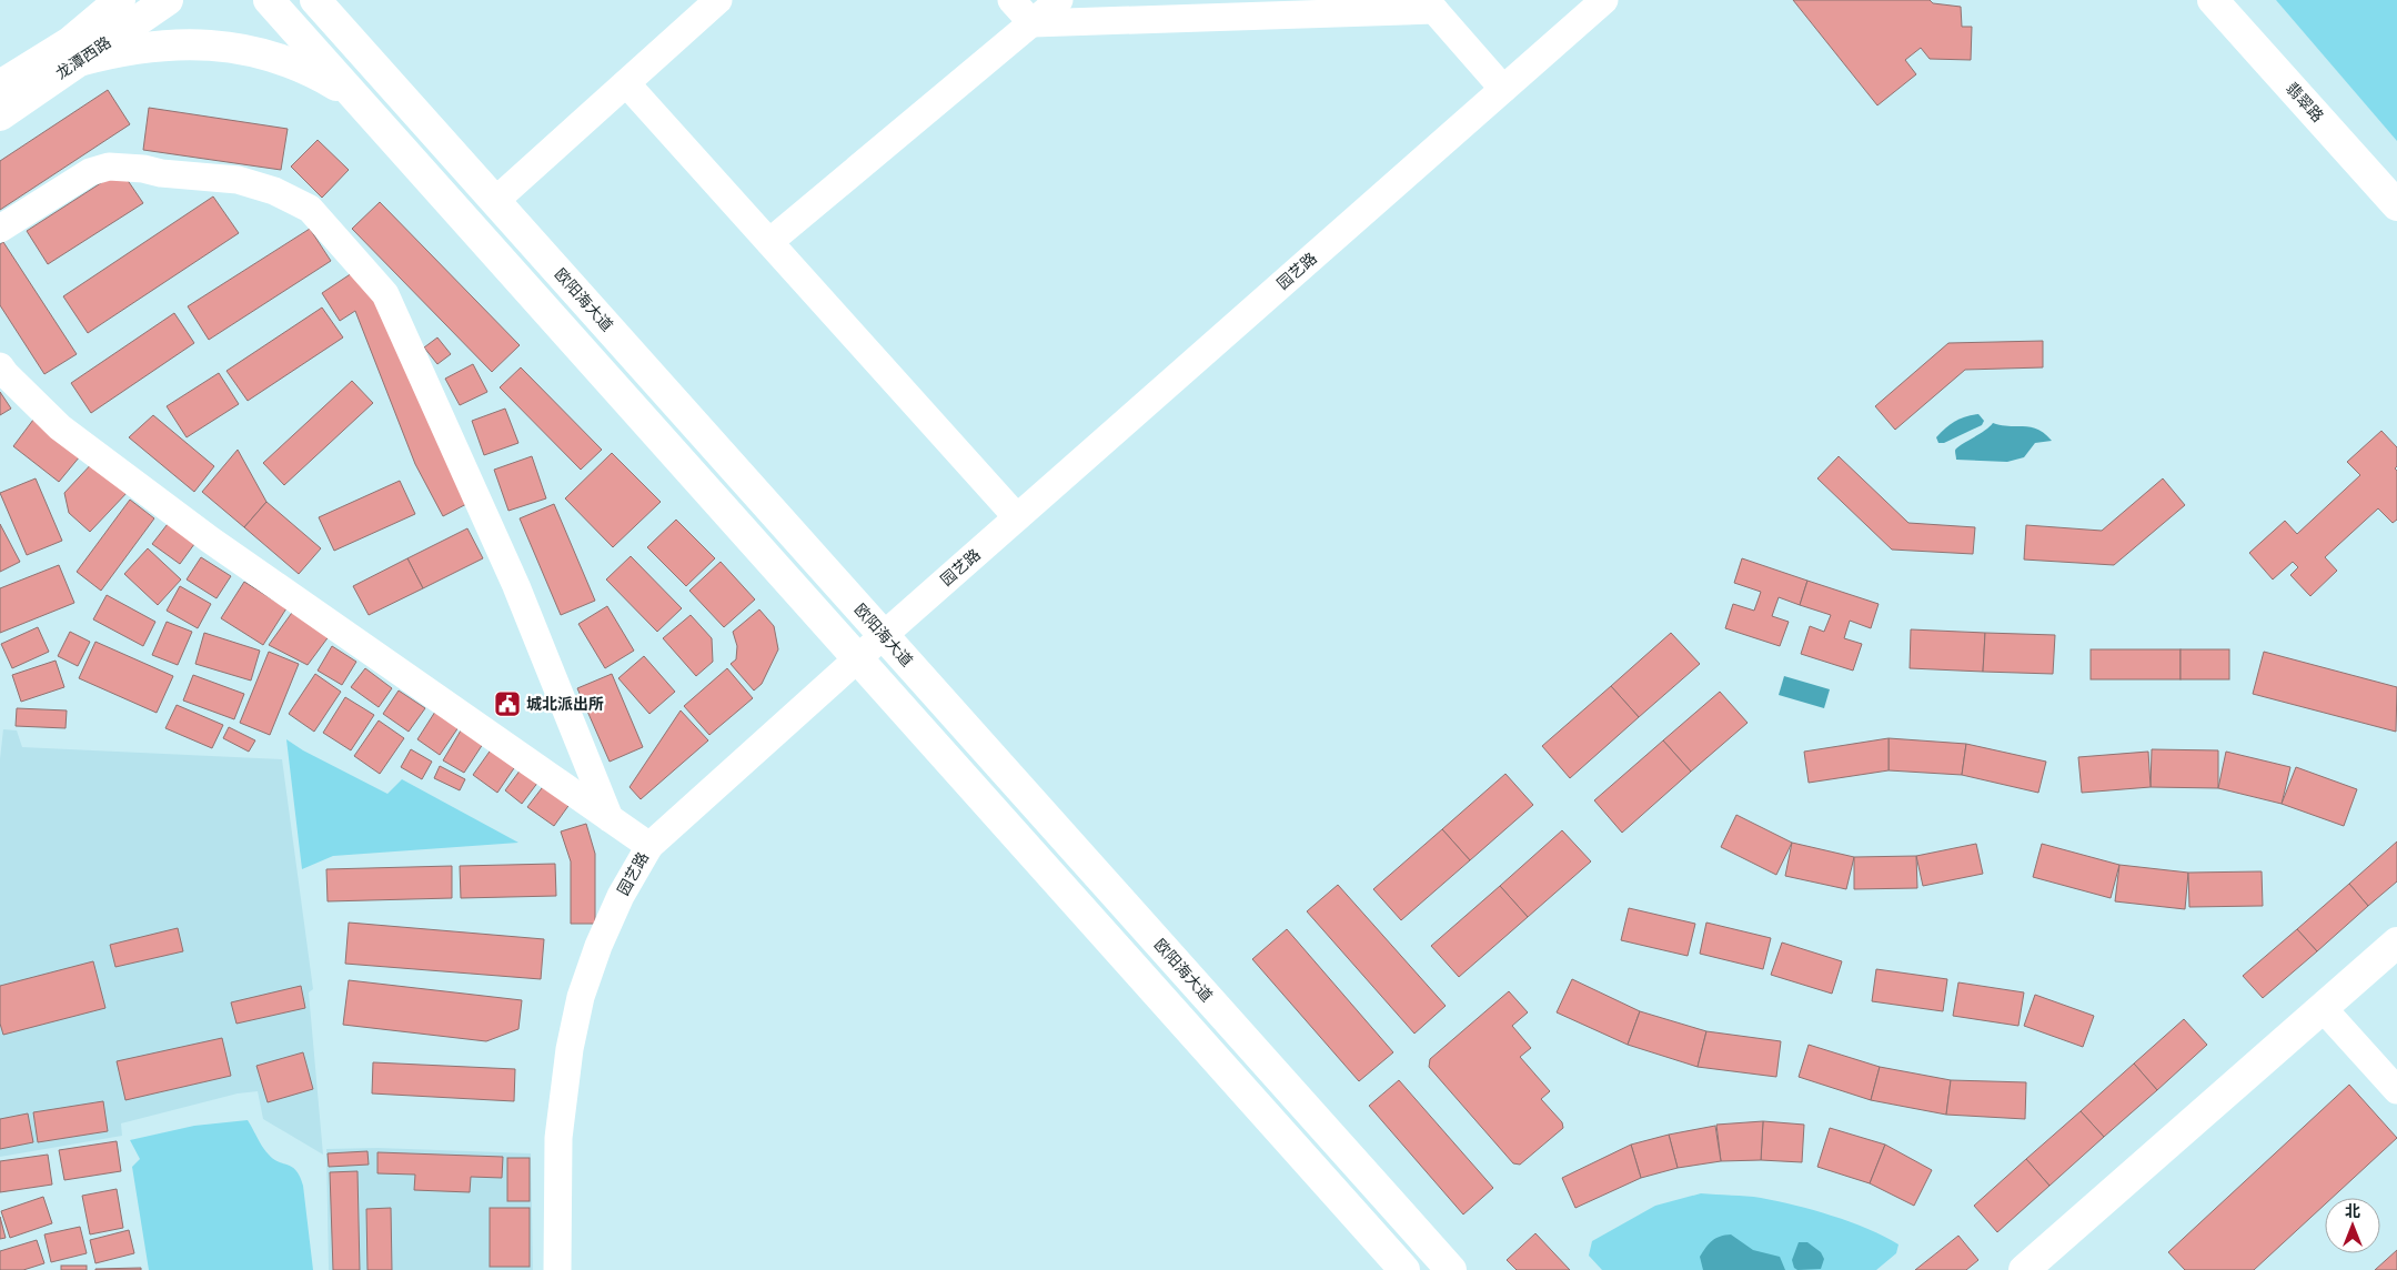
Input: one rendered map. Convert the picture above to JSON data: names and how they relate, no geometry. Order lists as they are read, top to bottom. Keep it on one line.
{"streets":{"main road":["龙潭西路","翡翠路","欧阳海大道"],"street":["园艺路"]},"crossings":[["园艺路","欧阳海大道"]],"places":{"public building":["城北派出所"]},"north":"top"}
